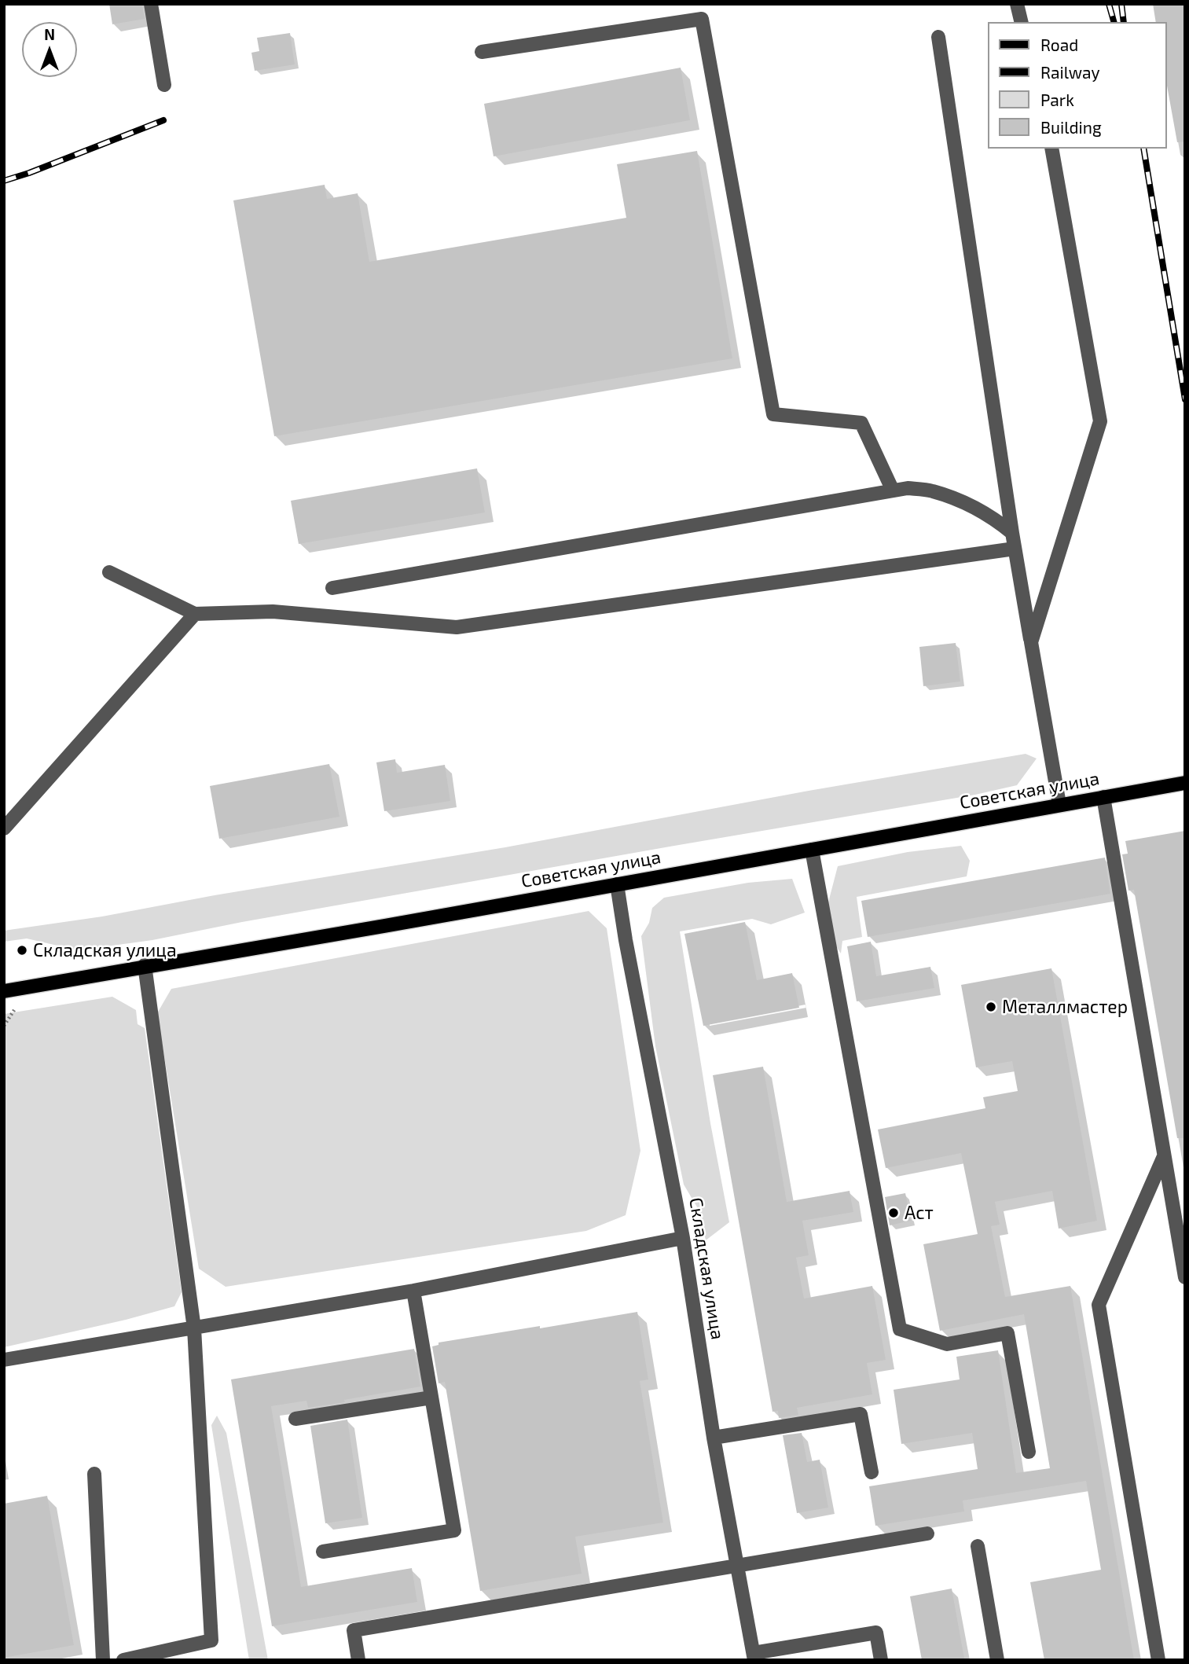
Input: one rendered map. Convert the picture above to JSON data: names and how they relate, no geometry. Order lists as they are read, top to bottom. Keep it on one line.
{"streets":{"main road":["Советская улица"],"street":["Складская улица"]},"crossings":[["Советская улица","Складская улица"]],"places":["Складская улица","Металлмастер","Аст"],"legend":["Road","Railway","Park","Building"],"north":"top"}
